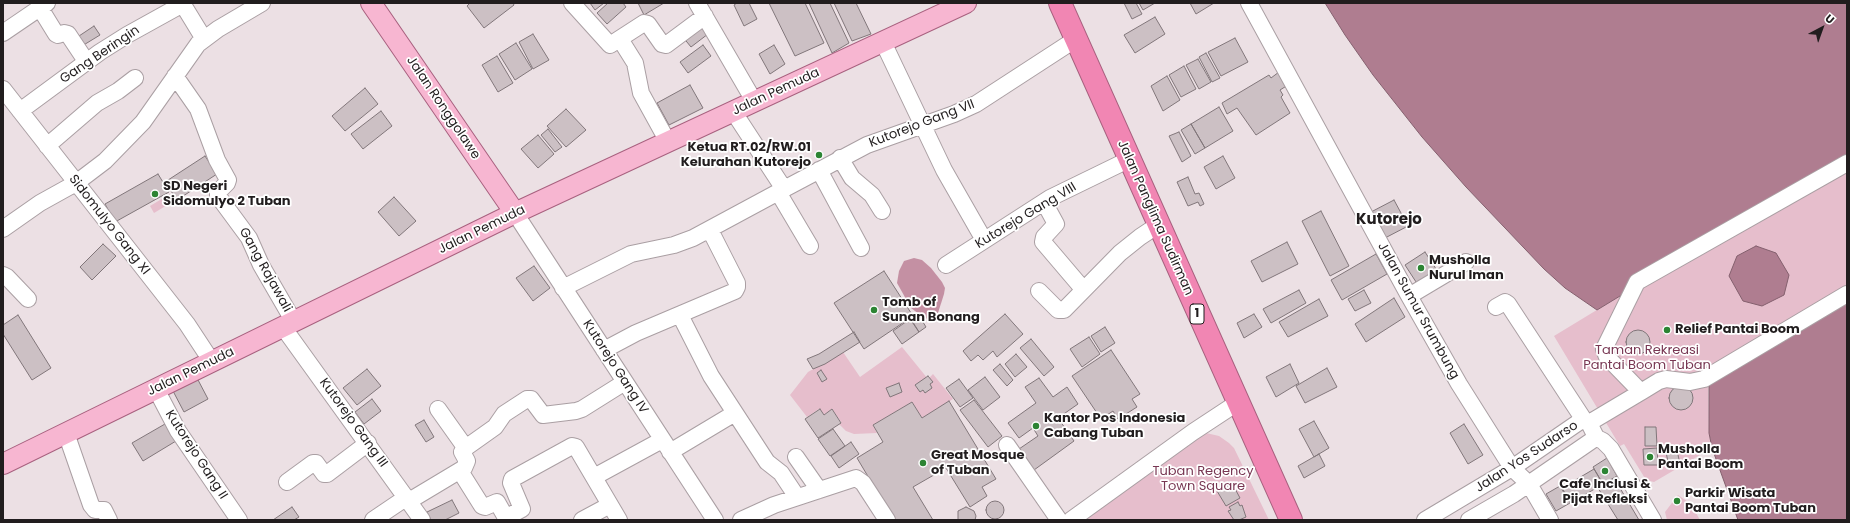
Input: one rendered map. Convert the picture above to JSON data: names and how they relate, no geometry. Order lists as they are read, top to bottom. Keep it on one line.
{"streets":{"highway":["Jalan Panglima Sudirman","1"],"main road":["Jalan Pemuda","Jalan Ronggolawe"],"street":["Gang Beringin","Kutorejo Gang VII","Kutorejo Gang VIII","Sidomulyo Gang XI","Gang Rajawali","Jalan Sumur Srumbung","Kutorejo Gang IV","Kutorejo Gang III","Kutorejo Gang II","Jalan Yos Sudarso"]},"crossings":[["Gang Beringin","Sidomulyo Gang XI"],["Jalan Pemuda","Jalan Ronggolawe"],["Jalan Pemuda","Sidomulyo Gang XI"],["Jalan Pemuda","Gang Rajawali"],["Jalan Pemuda","Kutorejo Gang IV"],["Jalan Pemuda","Kutorejo Gang III"],["Jalan Pemuda","Kutorejo Gang II"],["Jalan Ronggolawe","Kutorejo Gang IV"],["Kutorejo Gang VII","Jalan Panglima Sudirman"],["Kutorejo Gang VII","Kutorejo Gang IV"],["Kutorejo Gang VIII","Jalan Panglima Sudirman"],["Gang Rajawali","Kutorejo Gang III"],["Jalan Sumur Srumbung","Jalan Yos Sudarso"]],"districts":["Kutorejo"],"parks":["Taman Rekreasi Pantai Boom Tuban","Tuban Regency Town Square"],"places":["Ketua RT.02/RW.01 Kelurahan Kutorejo","SD Negeri Sidomulyo 2 Tuban","Musholla Nurul Iman","Tomb of Sunan Bonang","Relief Pantai Boom","Kantor Pos Indonesia Cabang Tuban","Musholla Pantai Boom","Great Mosque of Tuban","Cafe Inclusi & Pijat Refleksi","Parkir Wisata Pantai Boom Tuban"],"north":"top right"}
